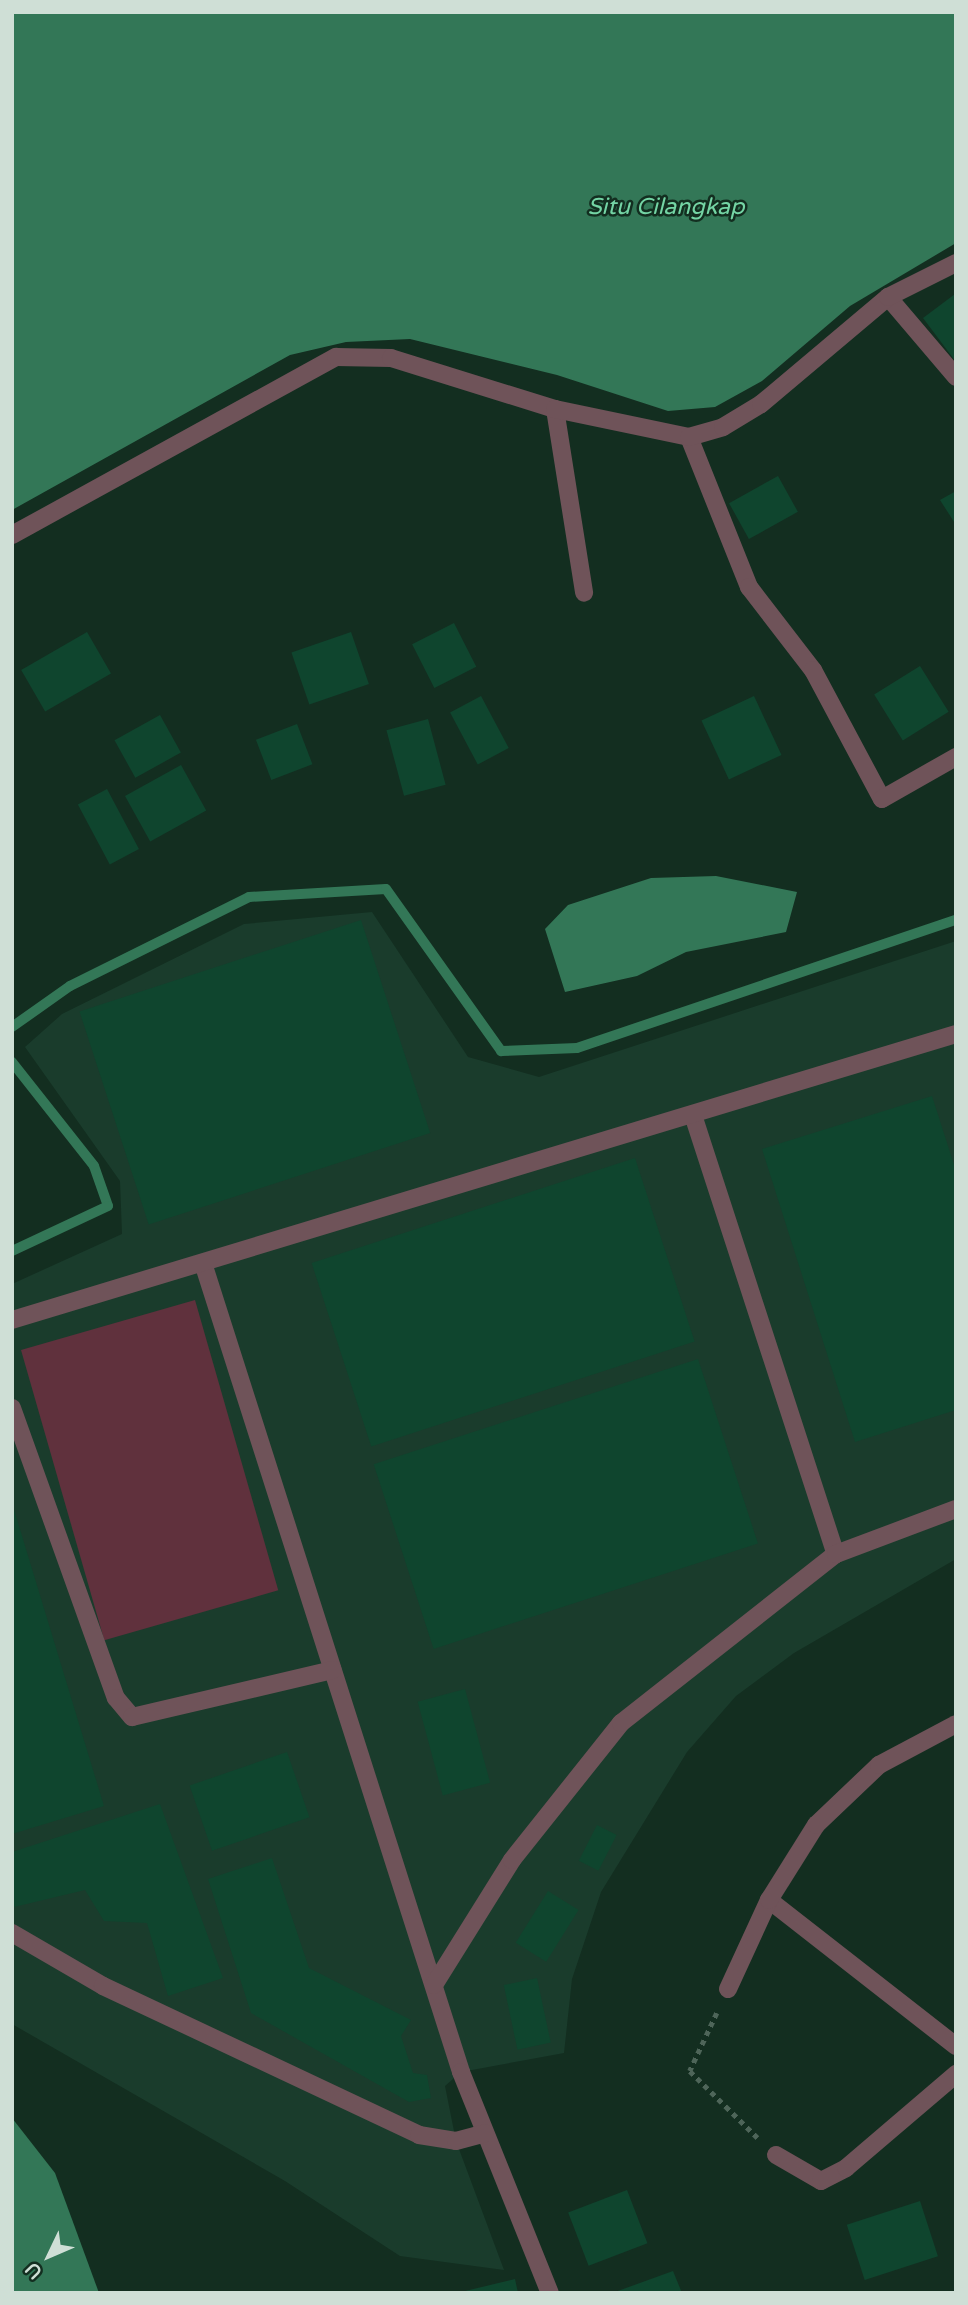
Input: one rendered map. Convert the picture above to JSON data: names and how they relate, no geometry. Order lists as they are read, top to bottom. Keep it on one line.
{"water":["Situ Cilangkap"],"north":"bottom left"}
